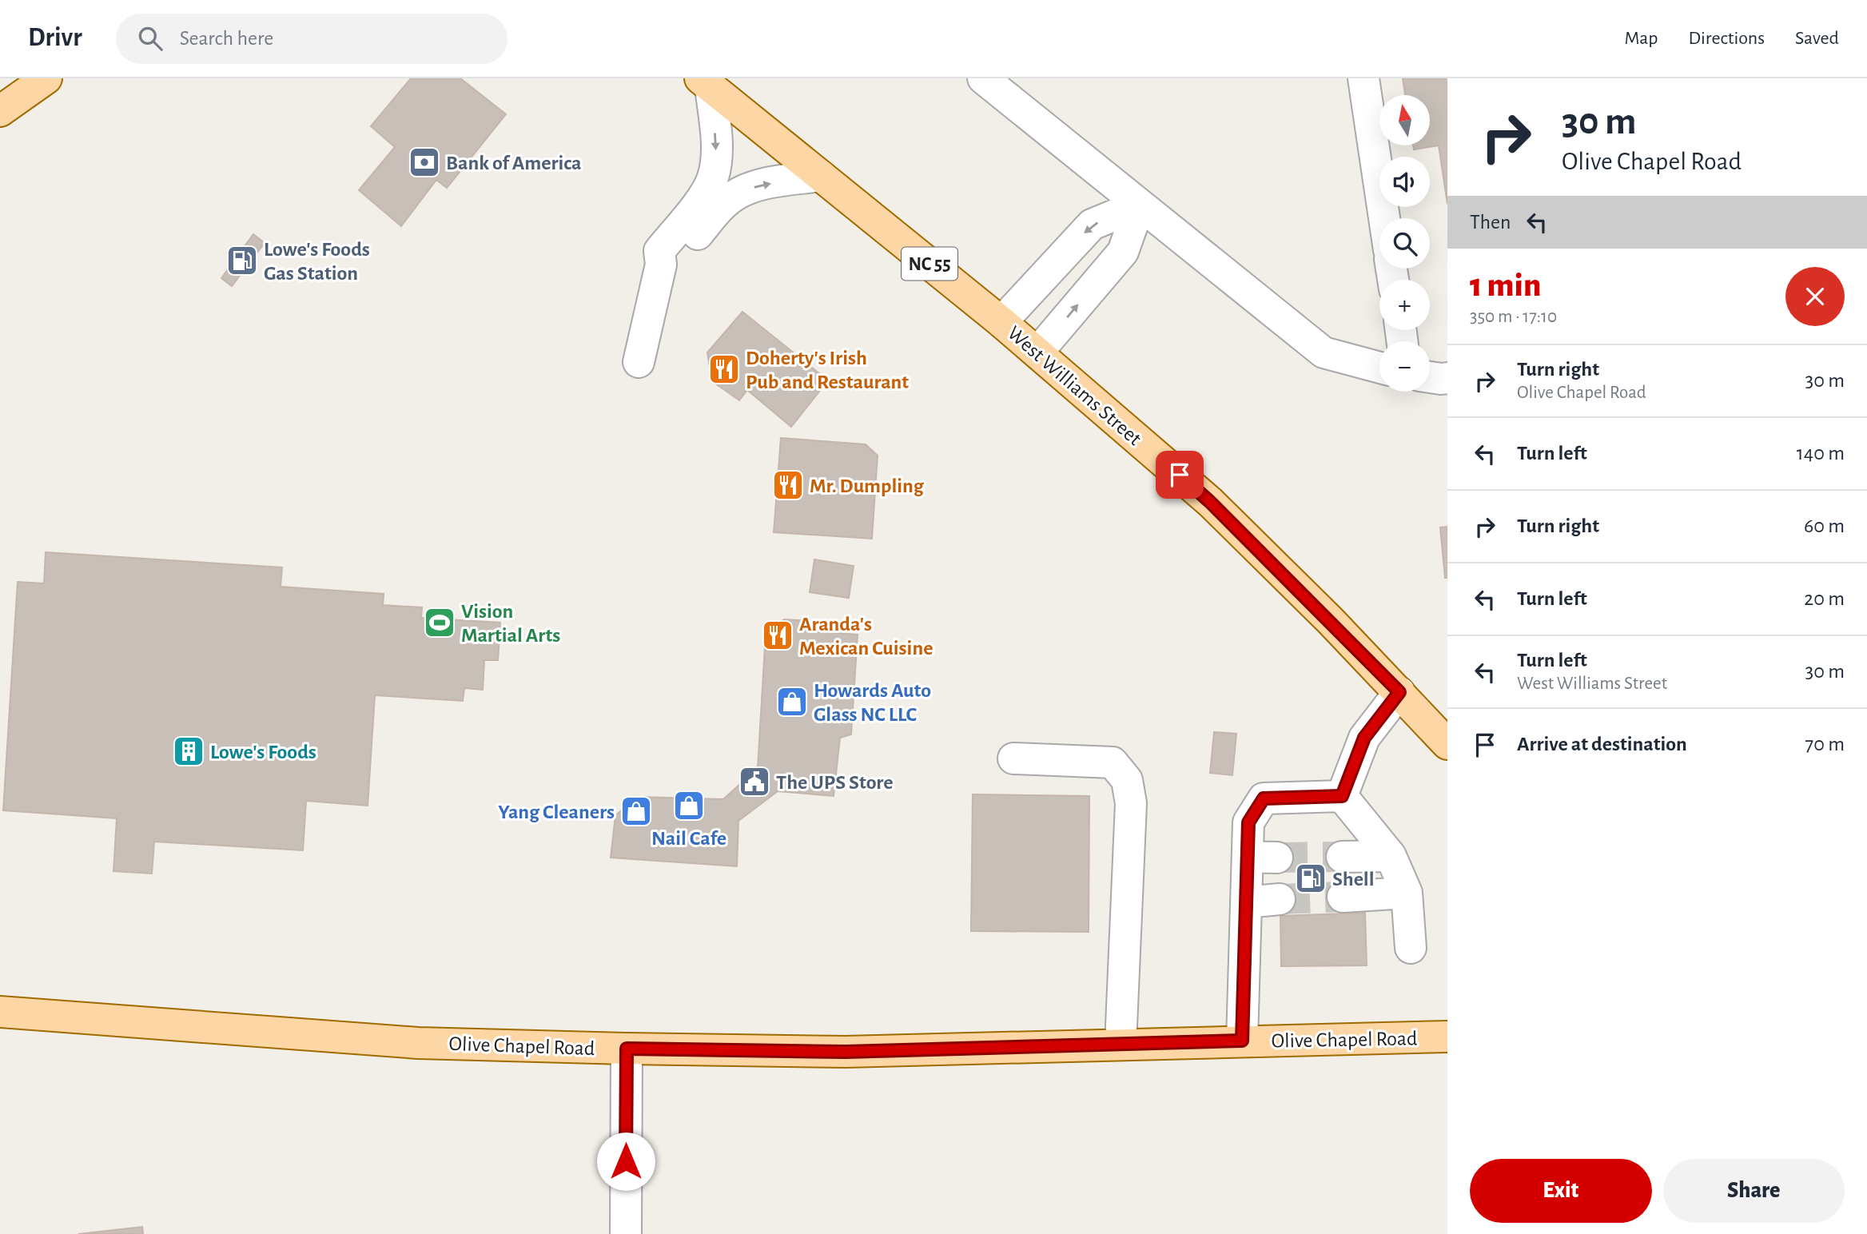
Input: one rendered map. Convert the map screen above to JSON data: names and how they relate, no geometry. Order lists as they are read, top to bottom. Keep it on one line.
{"streets":{"main road":["NC 55","West Williams Street","Olive Chapel Road"]},"places":{"bank":["Bank of America"],"fuel station":["Lowe's Foods Gas Station","Shell"],"restaurant":["Doherty's Irish Pub and Restaurant","Mr. Dumpling","Aranda's Mexican Cuisine"],"sports":["Vision Martial Arts"],"shop":["Howards Auto Glass NC LLC","Nail Cafe","Yang Cleaners"],"building":["Lowe's Foods"],"public building":["The UPS Store"]},"north":"top","page":{"header":"Drivr","search":"Search here","nav":["Map","Directions","Saved"],"turn":["30 m","Olive Chapel Road"],"map_buttons":["+","−"],"then":"Then","heading":["1 min","350 m · 17:10"],"list":[{"name":"Turn right","note":"Olive Chapel Road","value":"30 m"},{"name":"Turn left","value":"140 m"},{"name":"Turn right","value":"60 m"},{"name":"Turn left","value":"20 m"},{"name":"Turn left","note":"West Williams Street","value":"30 m"},{"name":"Arrive at destination","value":"70 m"}],"buttons":["Exit","Share"]}}
